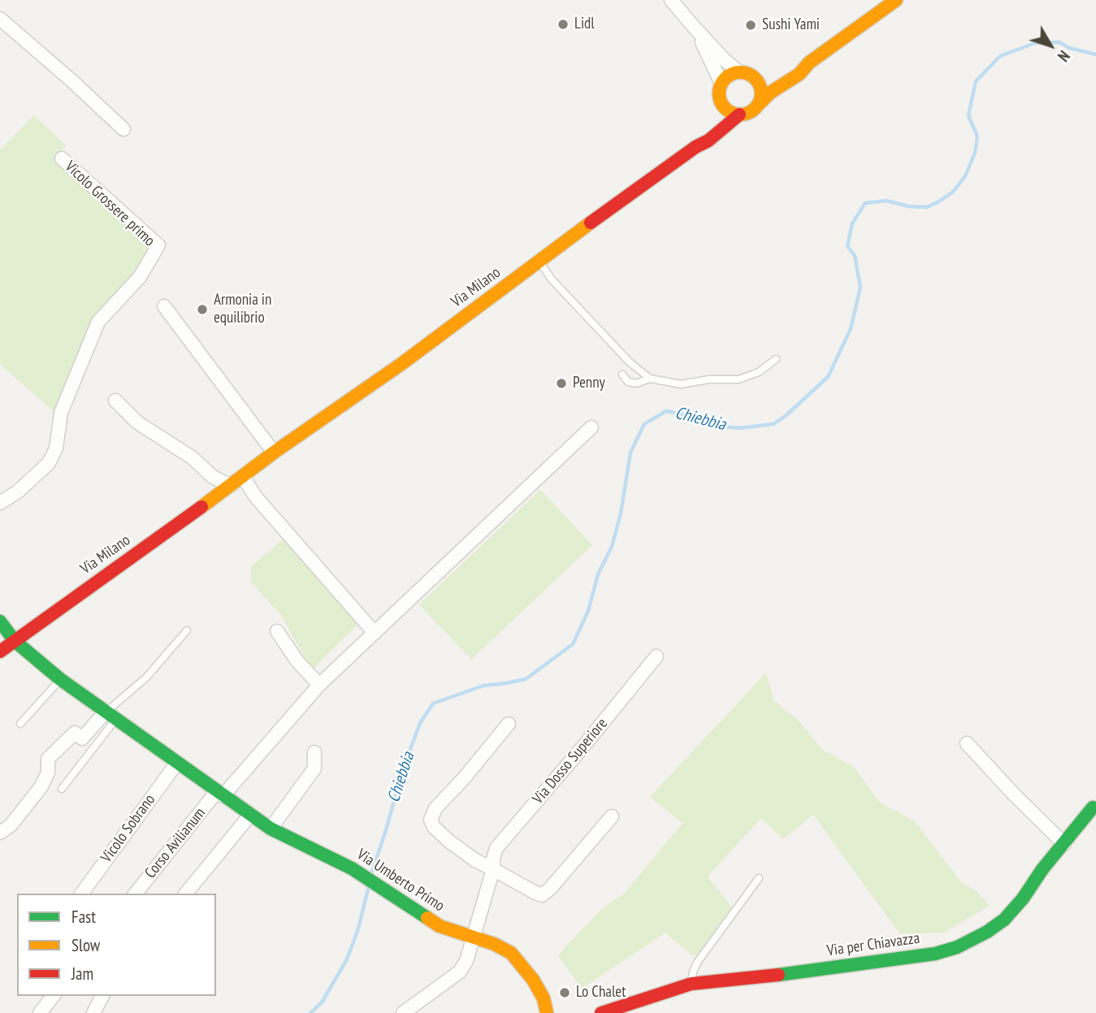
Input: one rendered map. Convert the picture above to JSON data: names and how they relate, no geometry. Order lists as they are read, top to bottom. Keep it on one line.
{"streets":{"main road":["Via Milano","Via Umberto Primo","Via per Chiavazza"],"street":["Vicolo Grossere primo","Via Dosso Superiore","Vicolo Sobrano","Corso Avilianum"]},"crossings":[["Via Milano","Via Umberto Primo"],["Via Dosso Superiore","Via Umberto Primo"],["Vicolo Sobrano","Via Umberto Primo"],["Corso Avilianum","Via Umberto Primo"]],"water":["Chiebbia"],"places":["Lidl","Sushi Yami","Armonia in equilibrio","Penny","Lo Chalet"],"legend":["Fast","Slow","Jam"],"north":"bottom right"}
